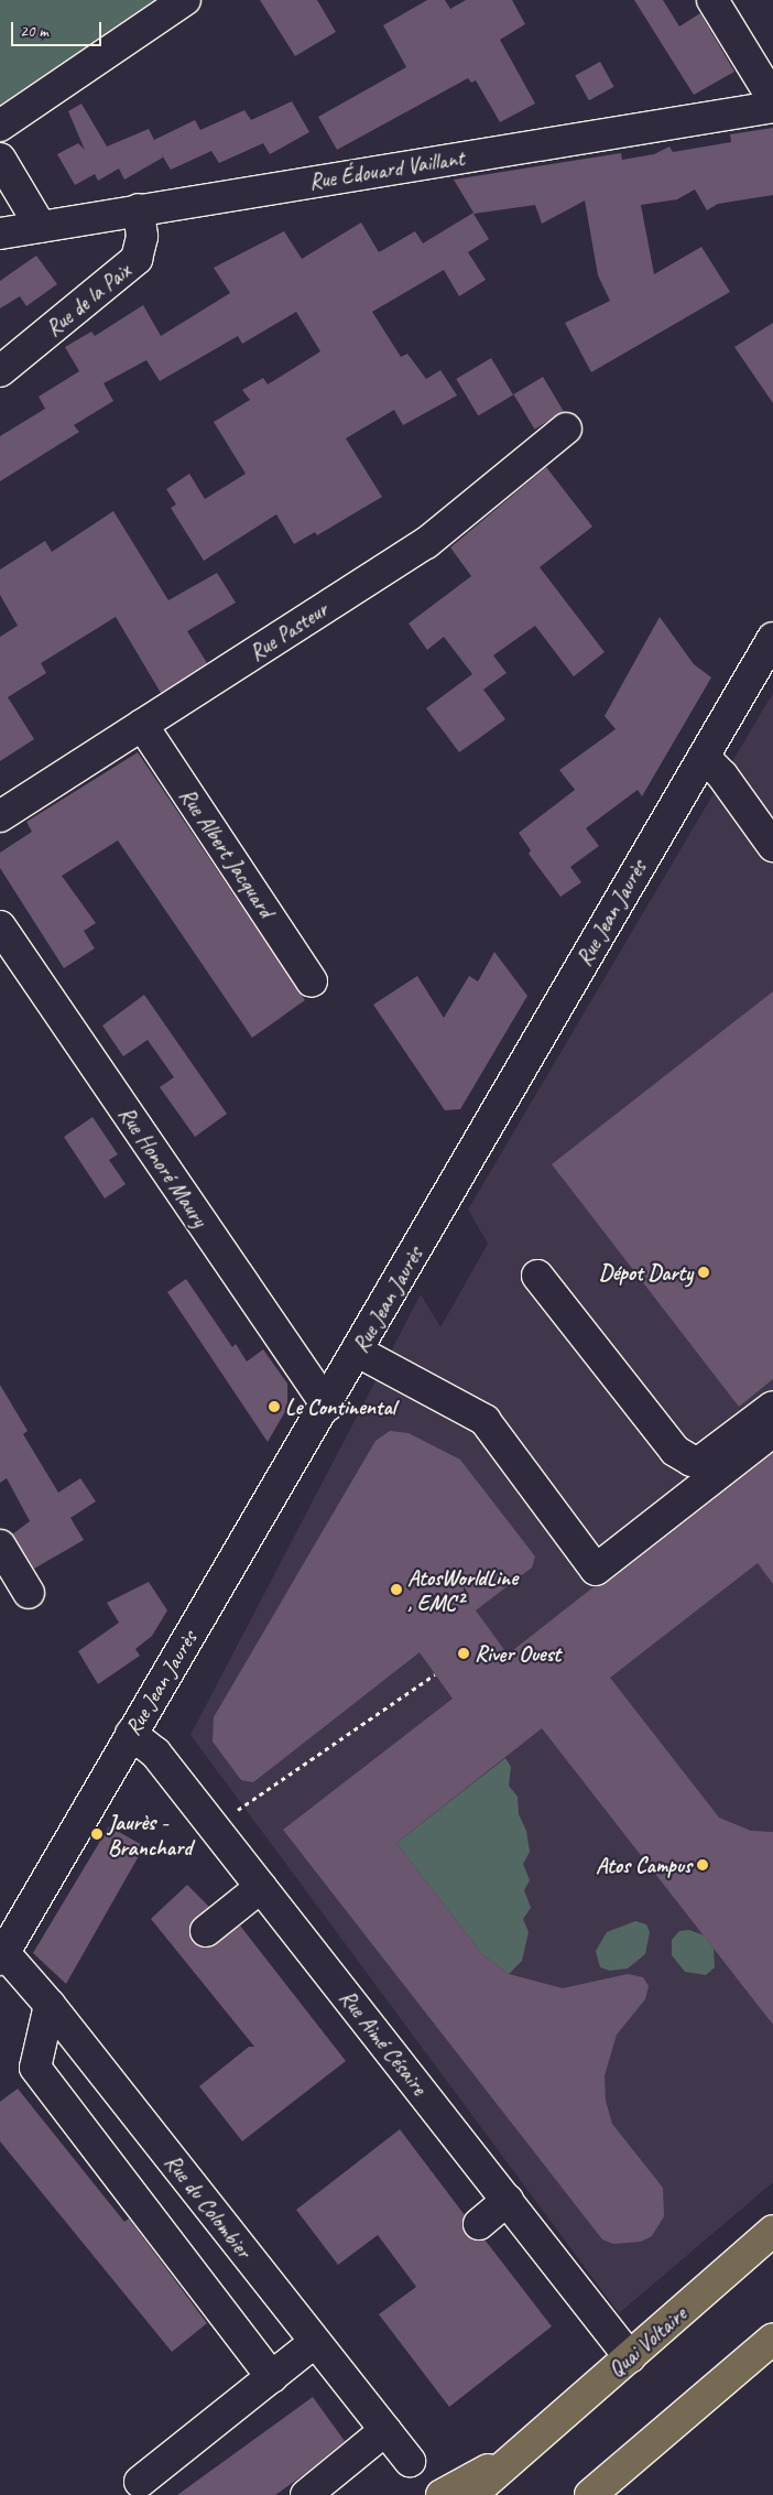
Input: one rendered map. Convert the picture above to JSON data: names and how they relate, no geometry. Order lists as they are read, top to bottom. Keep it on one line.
{"streets":{"main road":["Quai Voltaire"],"street":["Rue Édouard Vaillant","Rue de la Paix","Rue Pasteur","Rue Albert Jacquard","Rue Jean Jaurès","Rue Honoré Maury","Rue Aimé Césaire","Rue du Colombier"]},"crossings":[["Rue Édouard Vaillant","Rue de la Paix"],["Rue Pasteur","Rue Albert Jacquard"],["Rue Jean Jaurès","Rue Honoré Maury"],["Rue Jean Jaurès","Rue Aimé Césaire"],["Rue Jean Jaurès","Rue du Colombier"],["Rue Aimé Césaire","Quai Voltaire"]],"places":["Dépot Darty","Le Continental","AtosWorldLine , EMC²","River Ouest","Jaurès - Branchard","Atos Campus"],"scale_bar":"20 m"}
